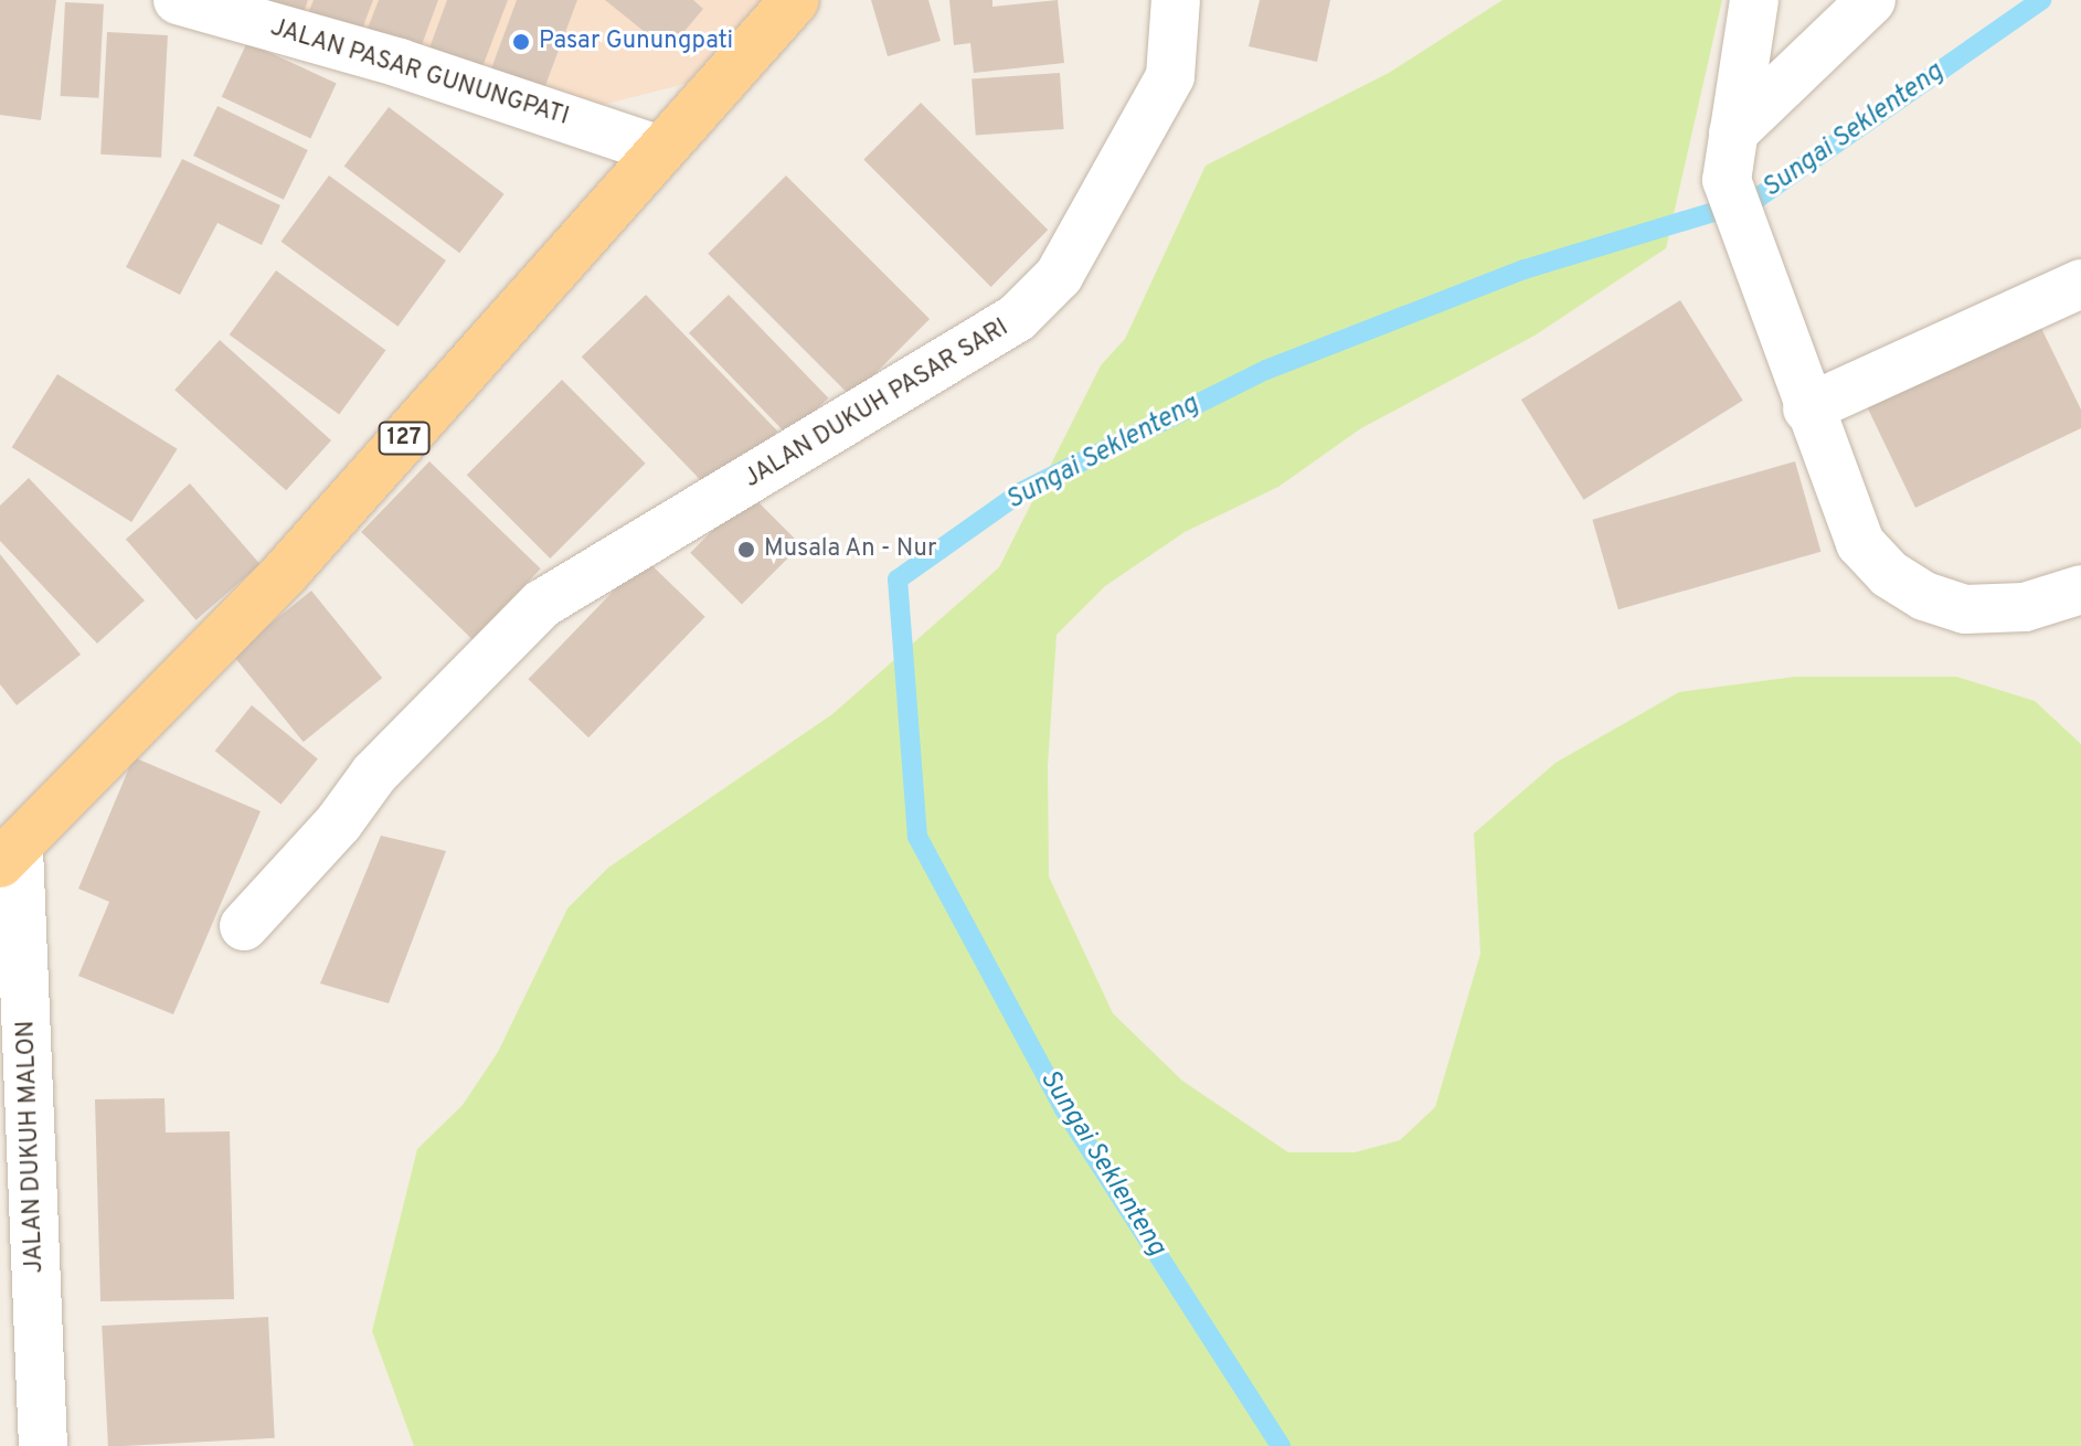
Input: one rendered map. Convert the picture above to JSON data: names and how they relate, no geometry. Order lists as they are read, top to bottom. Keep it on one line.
{"streets":{"main road":["127"],"street":["JALAN PASAR GUNUNGPATI","JALAN DUKUH PASAR SARI","JALAN DUKUH MALON"]},"crossings":[["JALAN PASAR GUNUNGPATI","127"],["127","JALAN DUKUH MALON"]],"water":["Sungai Seklenteng"],"places":["Pasar Gunungpati","Musala An - Nur"]}
